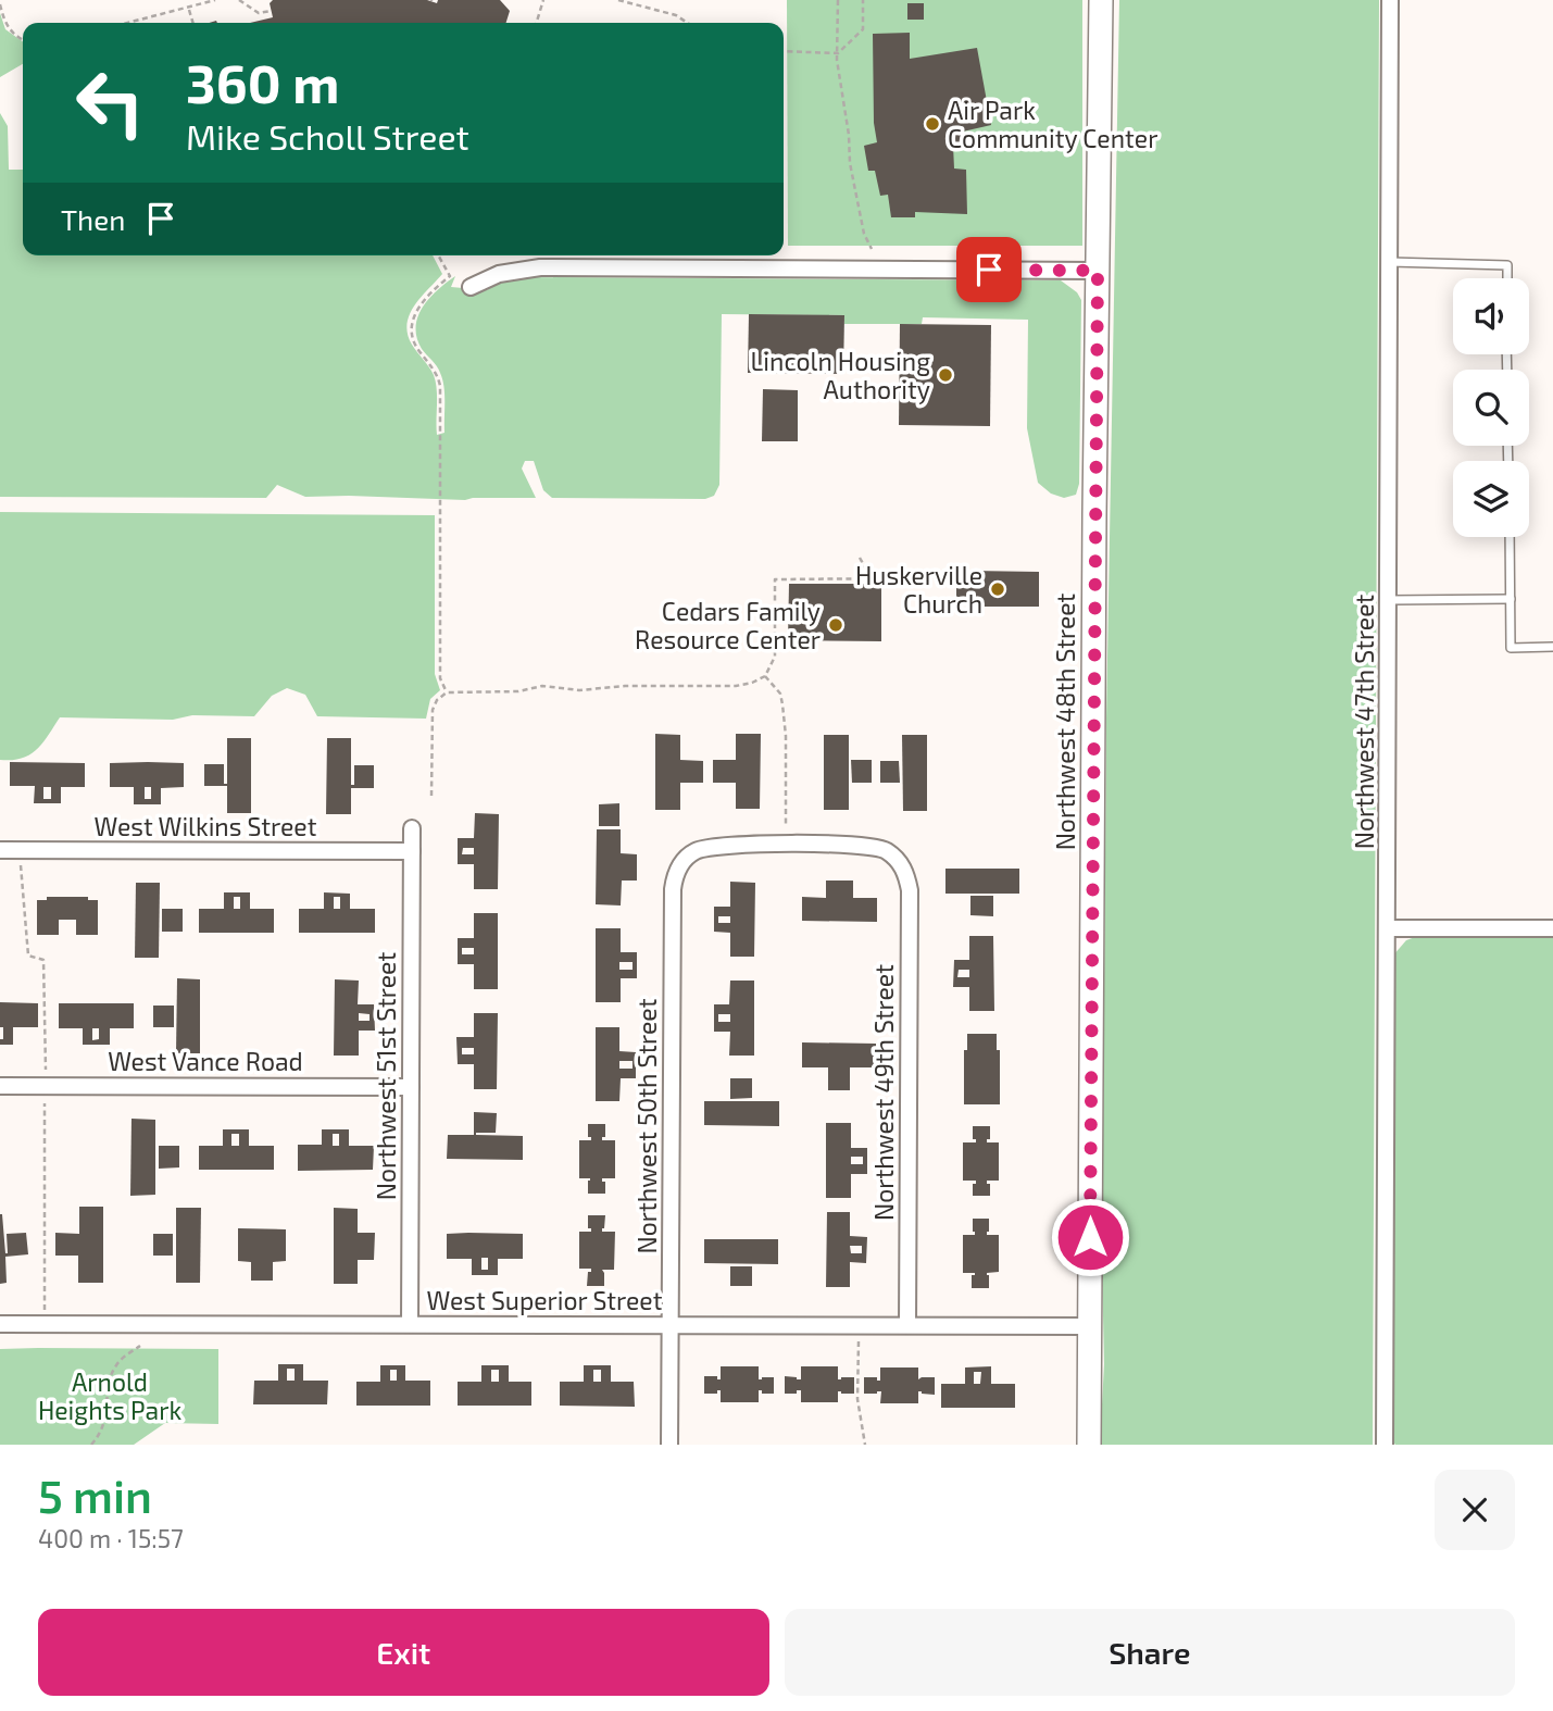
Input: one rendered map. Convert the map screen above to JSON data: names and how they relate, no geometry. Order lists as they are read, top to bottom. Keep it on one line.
{"streets":{"main road":["Northwest 48th Street"],"street":["Northwest 47th Street","West Wilkins Street","West Vance Road","Northwest 51st Street","Northwest 49th Street","Northwest 50th Street","West Superior Street"]},"crossings":[["Northwest 48th Street","West Superior Street"],["West Wilkins Street","Northwest 51st Street"],["West Vance Road","Northwest 51st Street"],["Northwest 51st Street","West Superior Street"],["Northwest 49th Street","Northwest 50th Street"],["Northwest 49th Street","West Superior Street"],["Northwest 50th Street","West Superior Street"]],"parks":["Arnold Heights Park"],"places":["Air Park Community Center","Lincoln Housing Authority","Huskerville Church","Cedars Family Resource Center"],"page":{"turn":["360 m","Mike Scholl Street"],"then":"Then","heading":["5 min","400 m · 15:57"],"buttons":["Exit","Share"]}}
